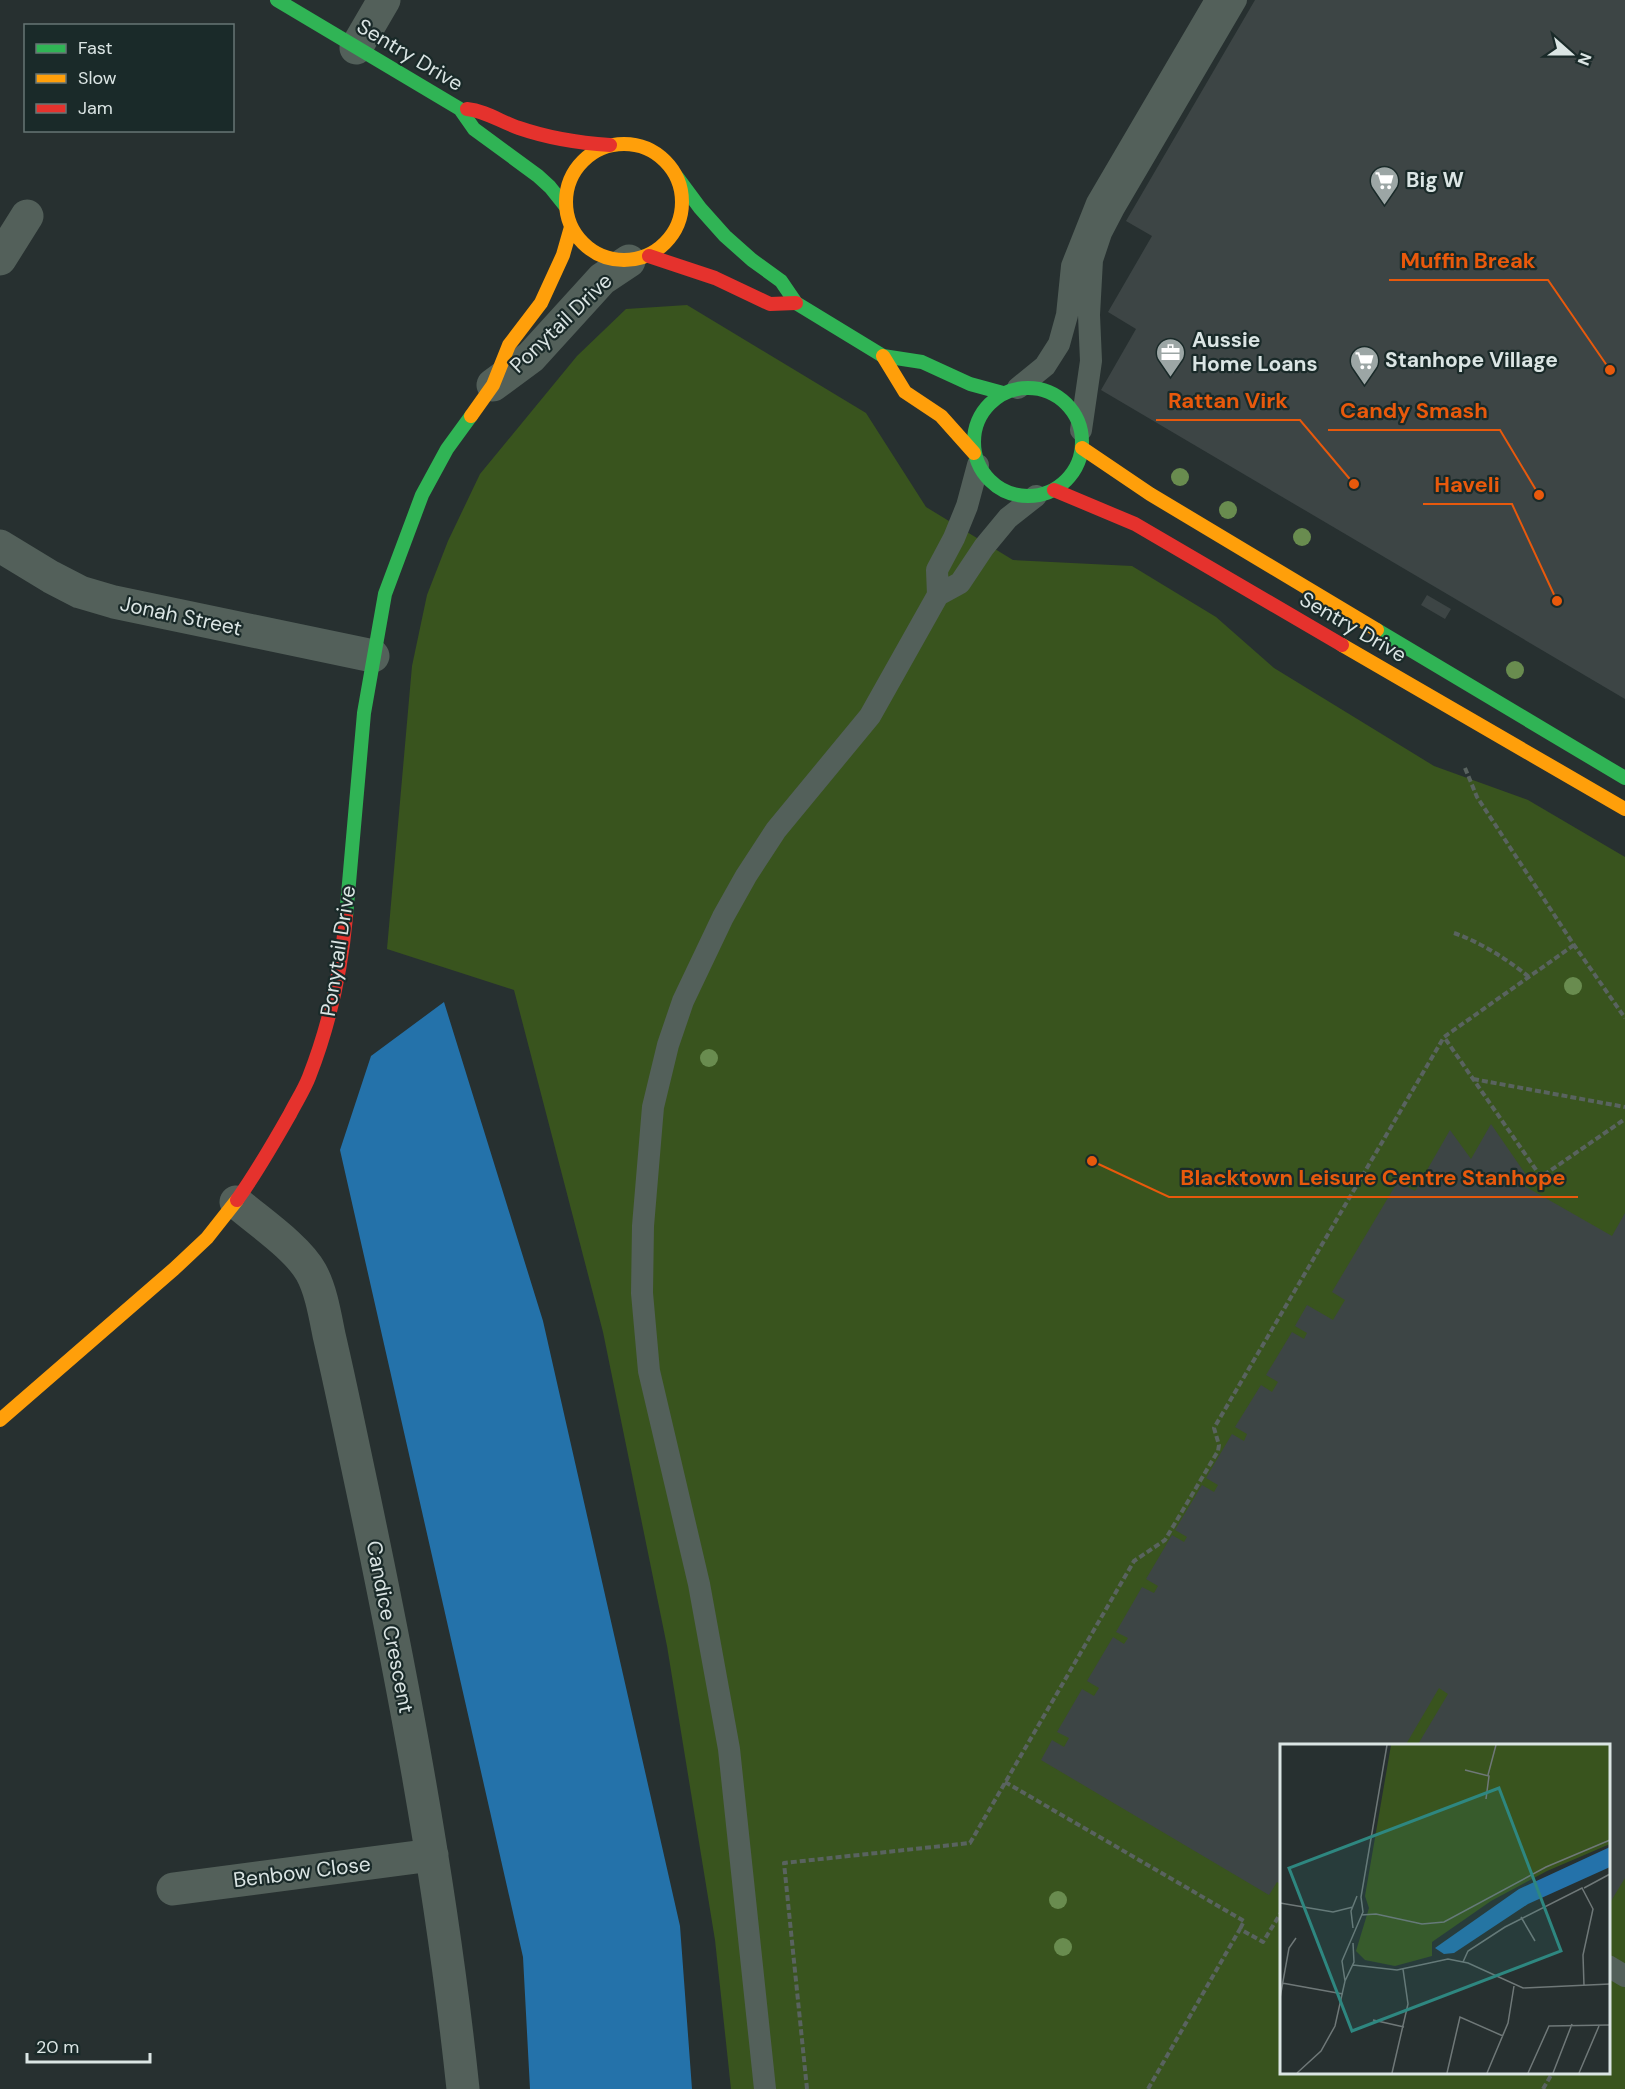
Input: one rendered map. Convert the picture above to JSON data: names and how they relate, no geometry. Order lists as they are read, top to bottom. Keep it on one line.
{"streets":{"street":["Sentry Drive","Ponytail Drive","Jonah Street","Candice Crescent","Benbow Close"]},"crossings":[["Sentry Drive","Ponytail Drive"],["Ponytail Drive","Jonah Street"],["Ponytail Drive","Candice Crescent"],["Candice Crescent","Benbow Close"]],"places":{"supermarket":["Big W","Stanhope Village"],"other":["Muffin Break","Rattan Virk","Candy Smash","Haveli","Blacktown Leisure Centre Stanhope"],"office":["Aussie Home Loans"]},"legend":["Fast","Slow","Jam"],"scale_bar":"20 m","north":"right"}
